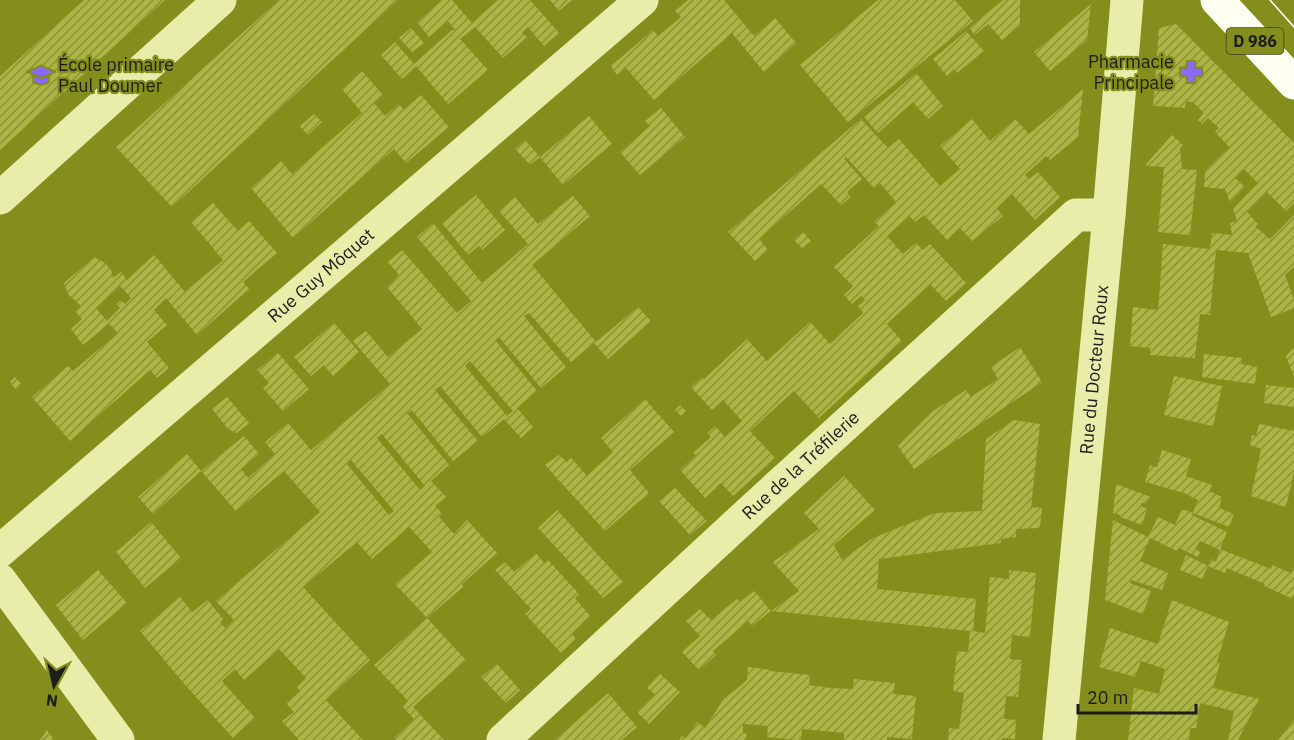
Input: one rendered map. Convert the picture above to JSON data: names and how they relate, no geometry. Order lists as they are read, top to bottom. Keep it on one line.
{"streets":{"main road":["D 986"],"street":["Rue Guy Môquet","Rue du Docteur Roux","Rue de la Tréfilerie"]},"crossings":[["Rue du Docteur Roux","Rue de la Tréfilerie"]],"places":{"pharmacy":["Pharmacie Principale"],"school or university":["École primaire Paul Doumer"]},"scale_bar":"20 m","north":"bottom"}
